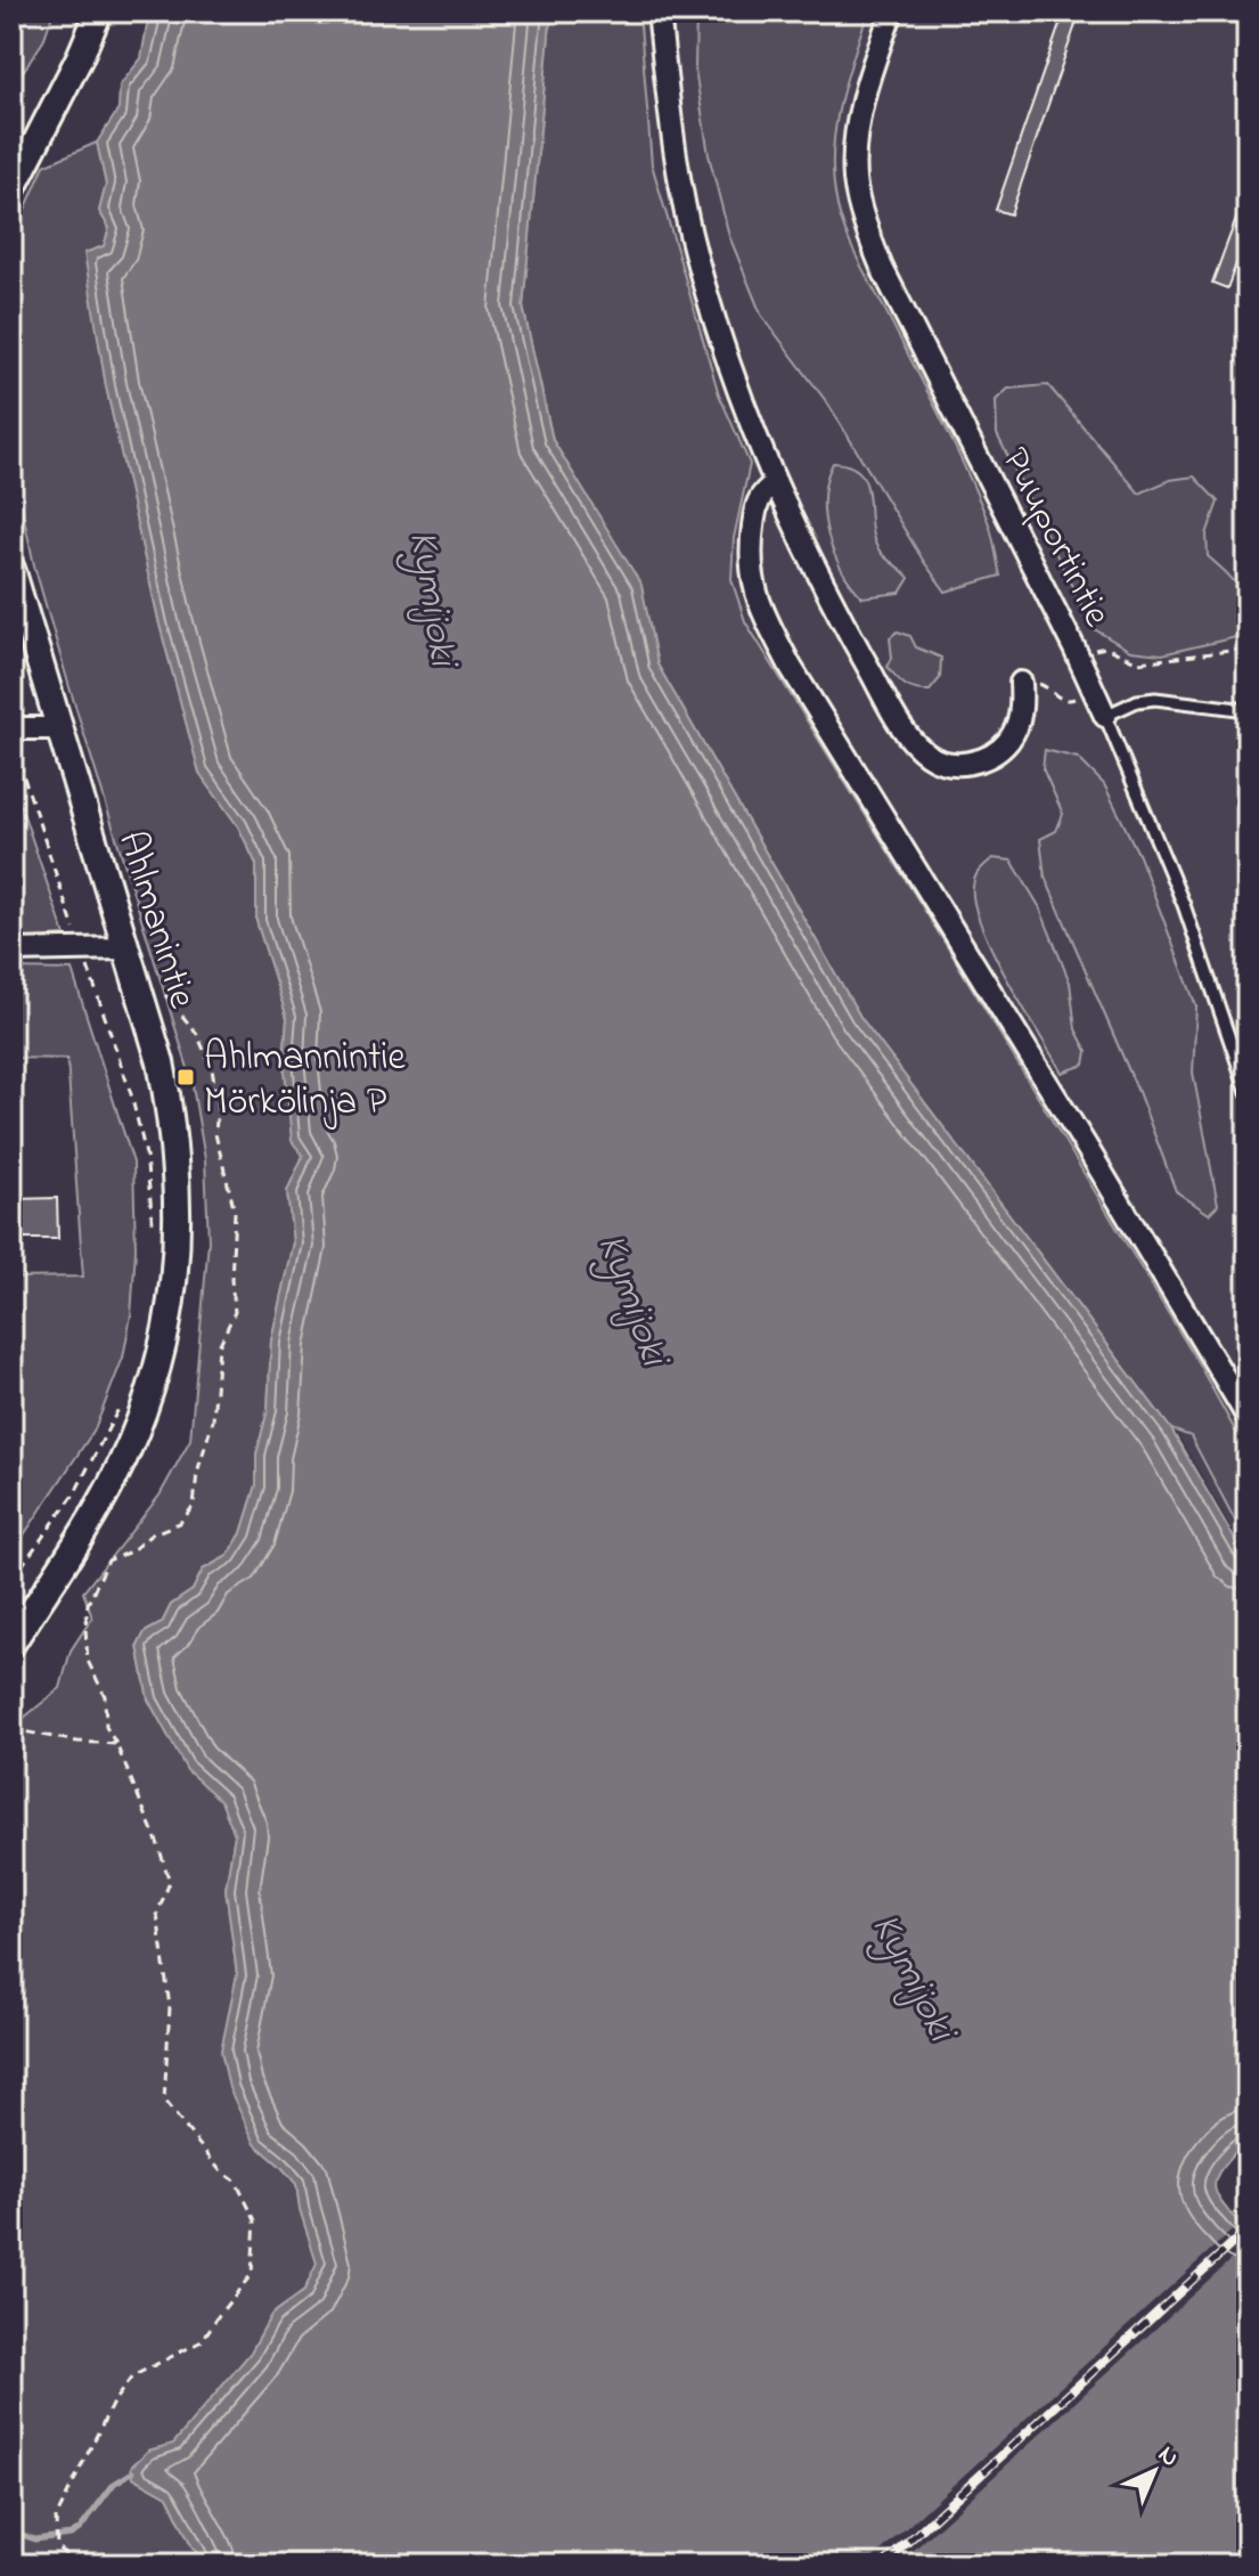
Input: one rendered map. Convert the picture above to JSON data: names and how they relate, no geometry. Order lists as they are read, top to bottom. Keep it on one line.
{"streets":{"street":["Puuportintie","Ahlmanintie"]},"water":["Kymijoki"],"places":{"transit":["Ahlmannintie Mörkölinja P"]},"north":"top right"}
